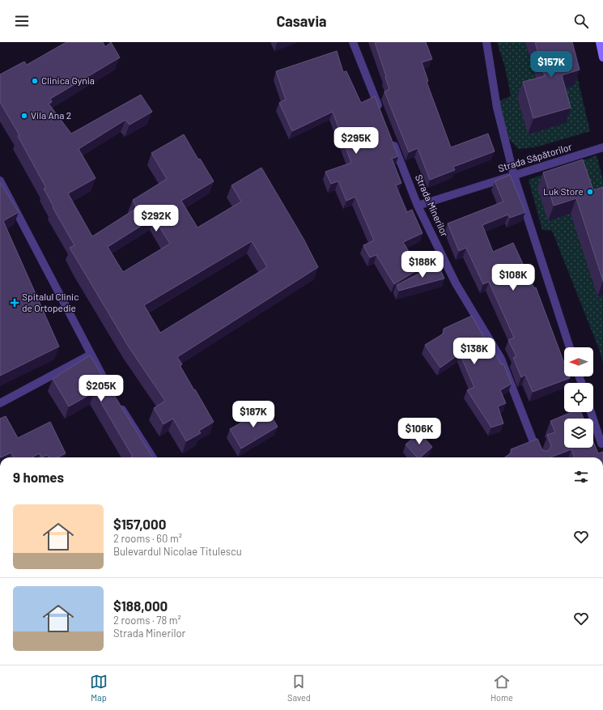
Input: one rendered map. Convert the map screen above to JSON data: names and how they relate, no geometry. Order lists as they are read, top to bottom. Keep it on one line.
{"streets":{"street":["Strada Săpătorilor","Strada Minerilor"]},"crossings":[["Strada Săpătorilor","Strada Minerilor"]],"places":{"other":["Clinica Gynia","Vila Ana 2","Luk Store"],"health":["Spitalul Clinic de Ortopedie"]},"north":"left","page":{"header":"Casavia","price":["$157K","$295K","$292K","$188K","$108K","$138K","$205K","$187K","$106K"],"heading":"9 homes","list":[{"name":"$157,000","note":"2 rooms · 60 m² · Bulevardul Nicolae Titulescu"},{"name":"$188,000","note":"2 rooms · 78 m² · Strada Minerilor"}],"tabs":["Map","Saved","Home"]}}
